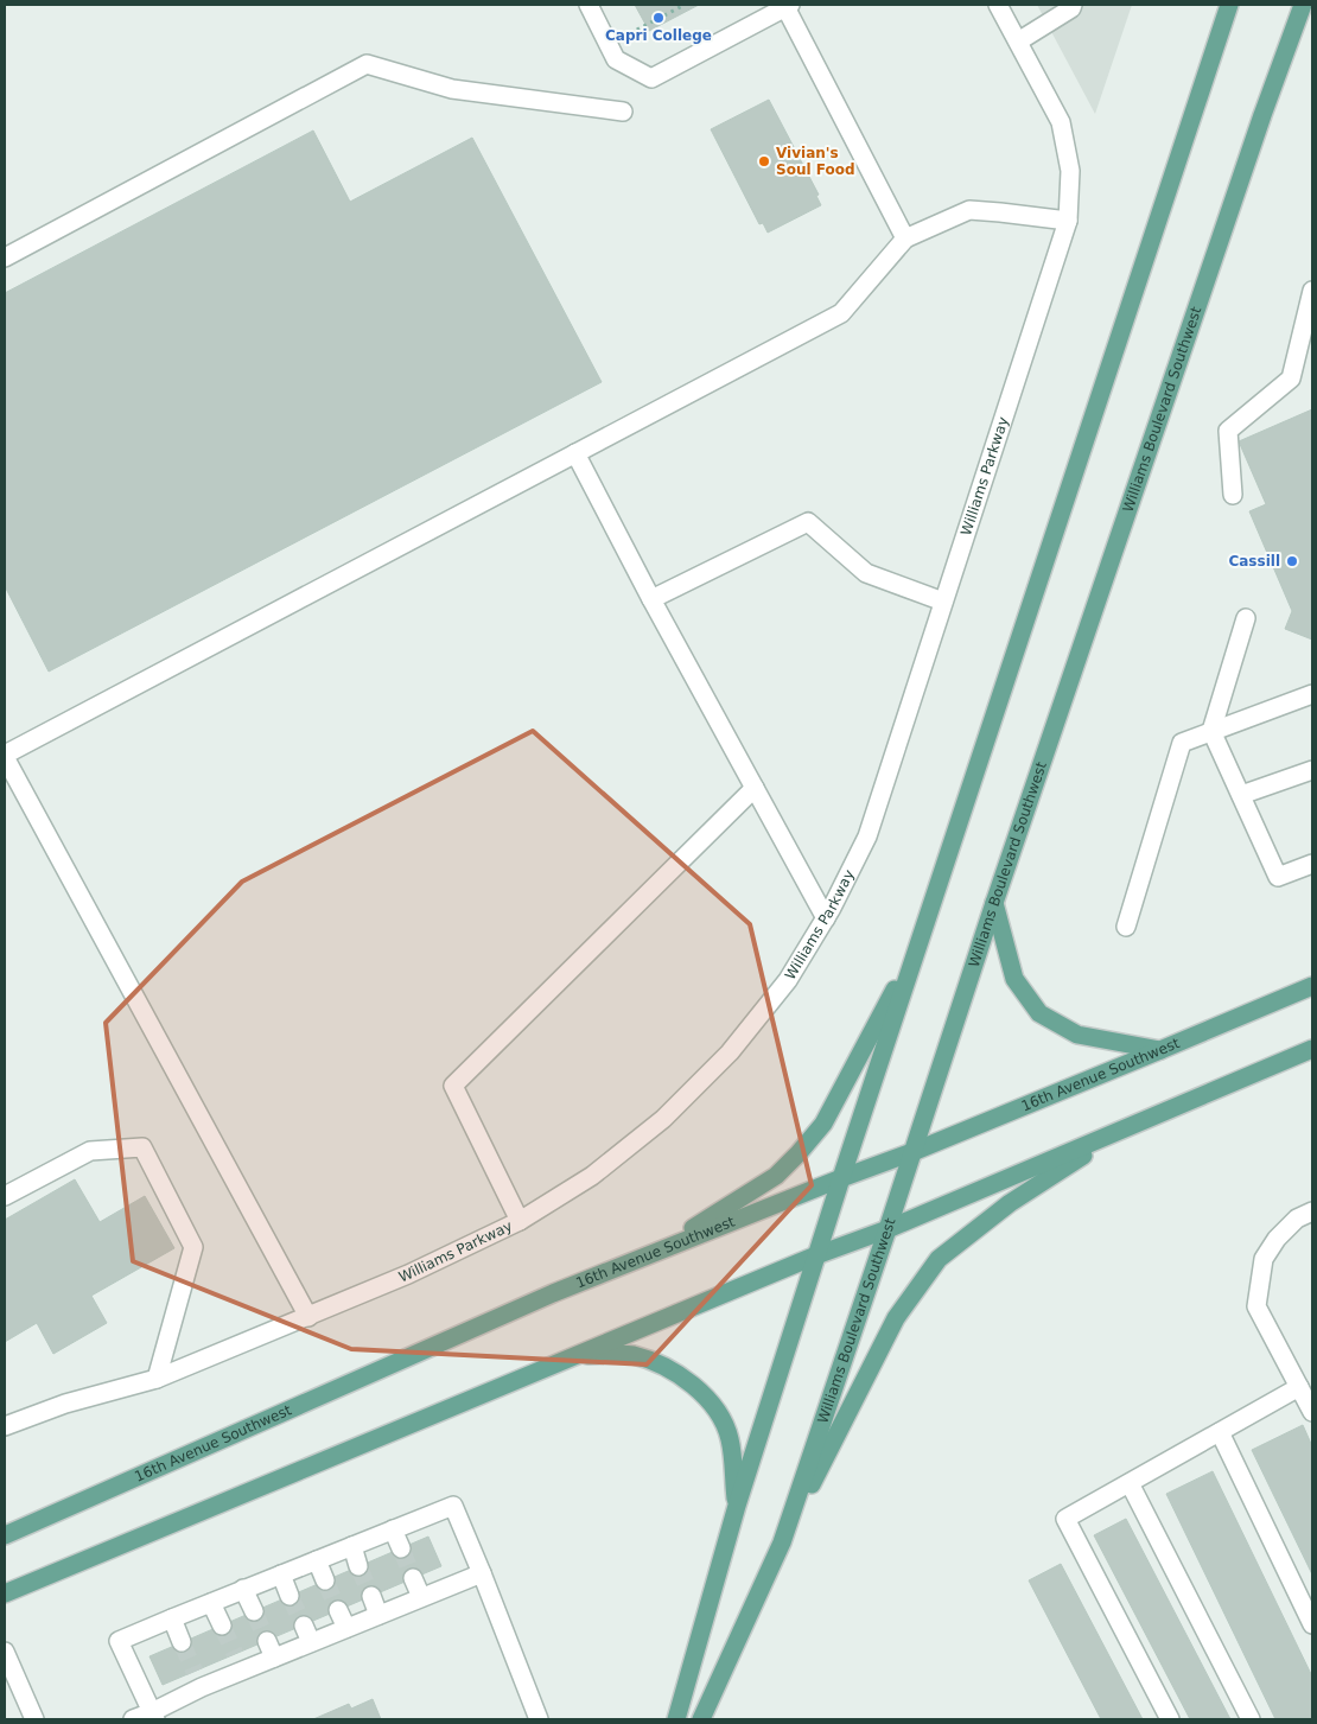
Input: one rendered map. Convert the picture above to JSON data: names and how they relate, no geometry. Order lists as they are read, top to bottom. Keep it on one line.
{"streets":{"main road":["Williams Boulevard Southwest","16th Avenue Southwest"],"street":["Williams Parkway"]},"crossings":[["Williams Boulevard Southwest","16th Avenue Southwest"]],"places":["Capri College","Vivian's Soul Food","Cassill"]}
